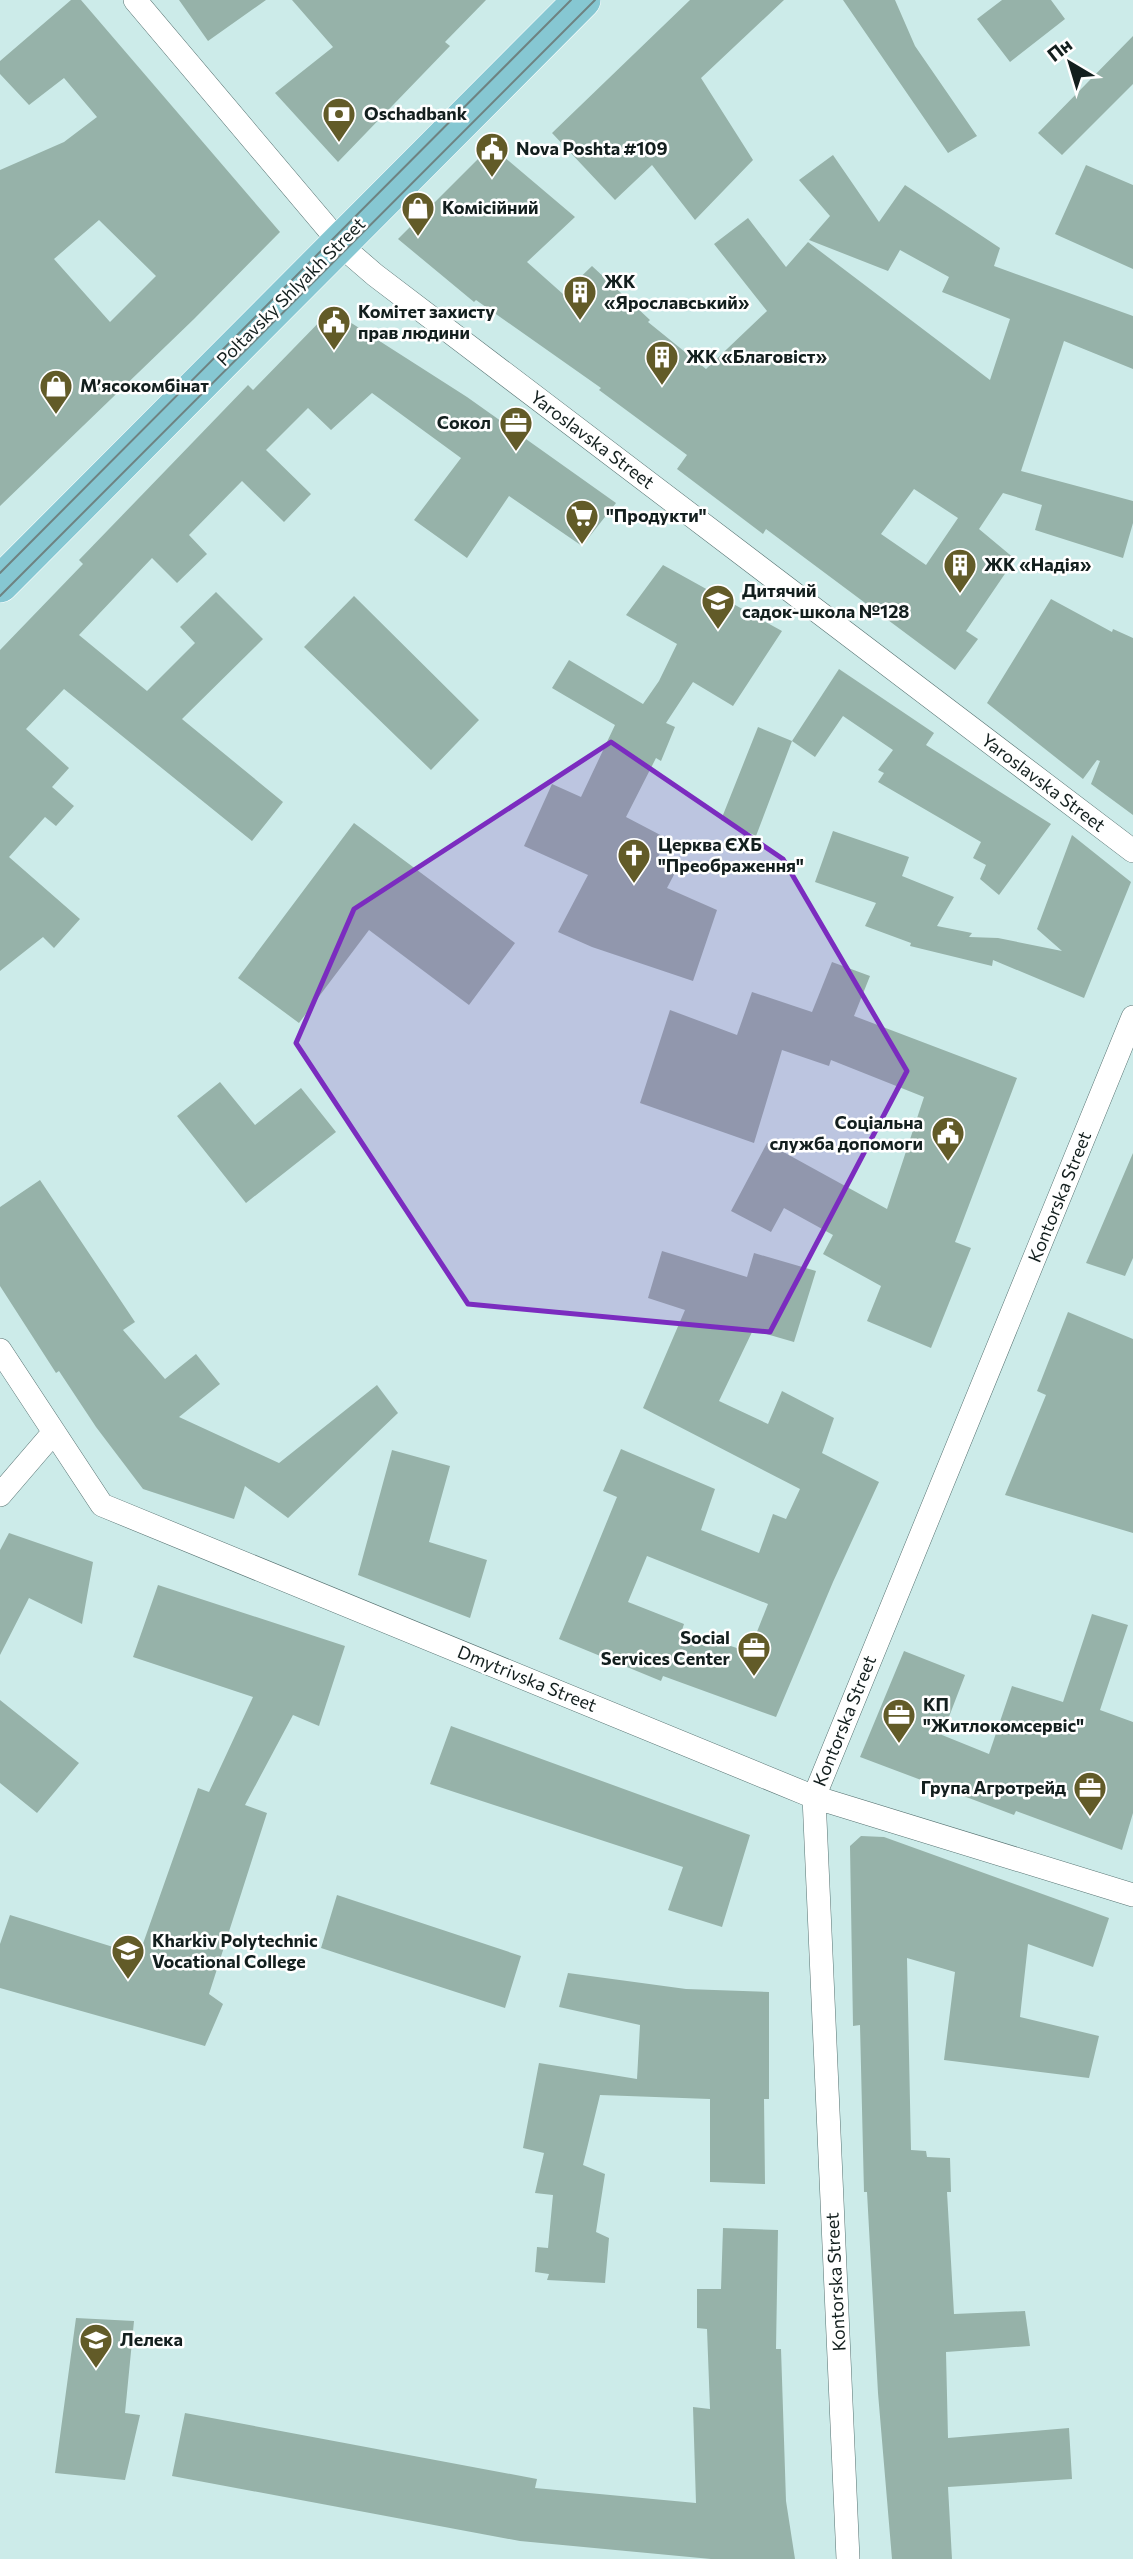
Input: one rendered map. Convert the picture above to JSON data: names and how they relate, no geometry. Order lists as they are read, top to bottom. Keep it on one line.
{"streets":{"main road":["Poltavsky Shlyakh Street"],"street":["Yaroslavska Street","Kontorska Street","Dmytrivska Street"]},"crossings":[["Poltavsky Shlyakh Street","Yaroslavska Street"],["Kontorska Street","Dmytrivska Street"]],"places":{"bank":["Oschadbank"],"public building":["Nova Poshta #109","Комітет захисту прав людини","Соціальна служба допомоги"],"shop":["Комісійний","М’ясокомбінат"],"building":["ЖК «Ярославський»","ЖК «Благовіст»","ЖК «Надія»"],"office":["Сокол","Social Services Center","КП \"Житлокомсервіс\"","Група Агротрейд"],"supermarket":["\"Продукти\""],"school or university":["Дитячий садок-школа №128","Kharkiv Polytechnic Vocational College","Лелека"],"church":["Церква ЄХБ \"Преображення\""]},"north":"top left"}
